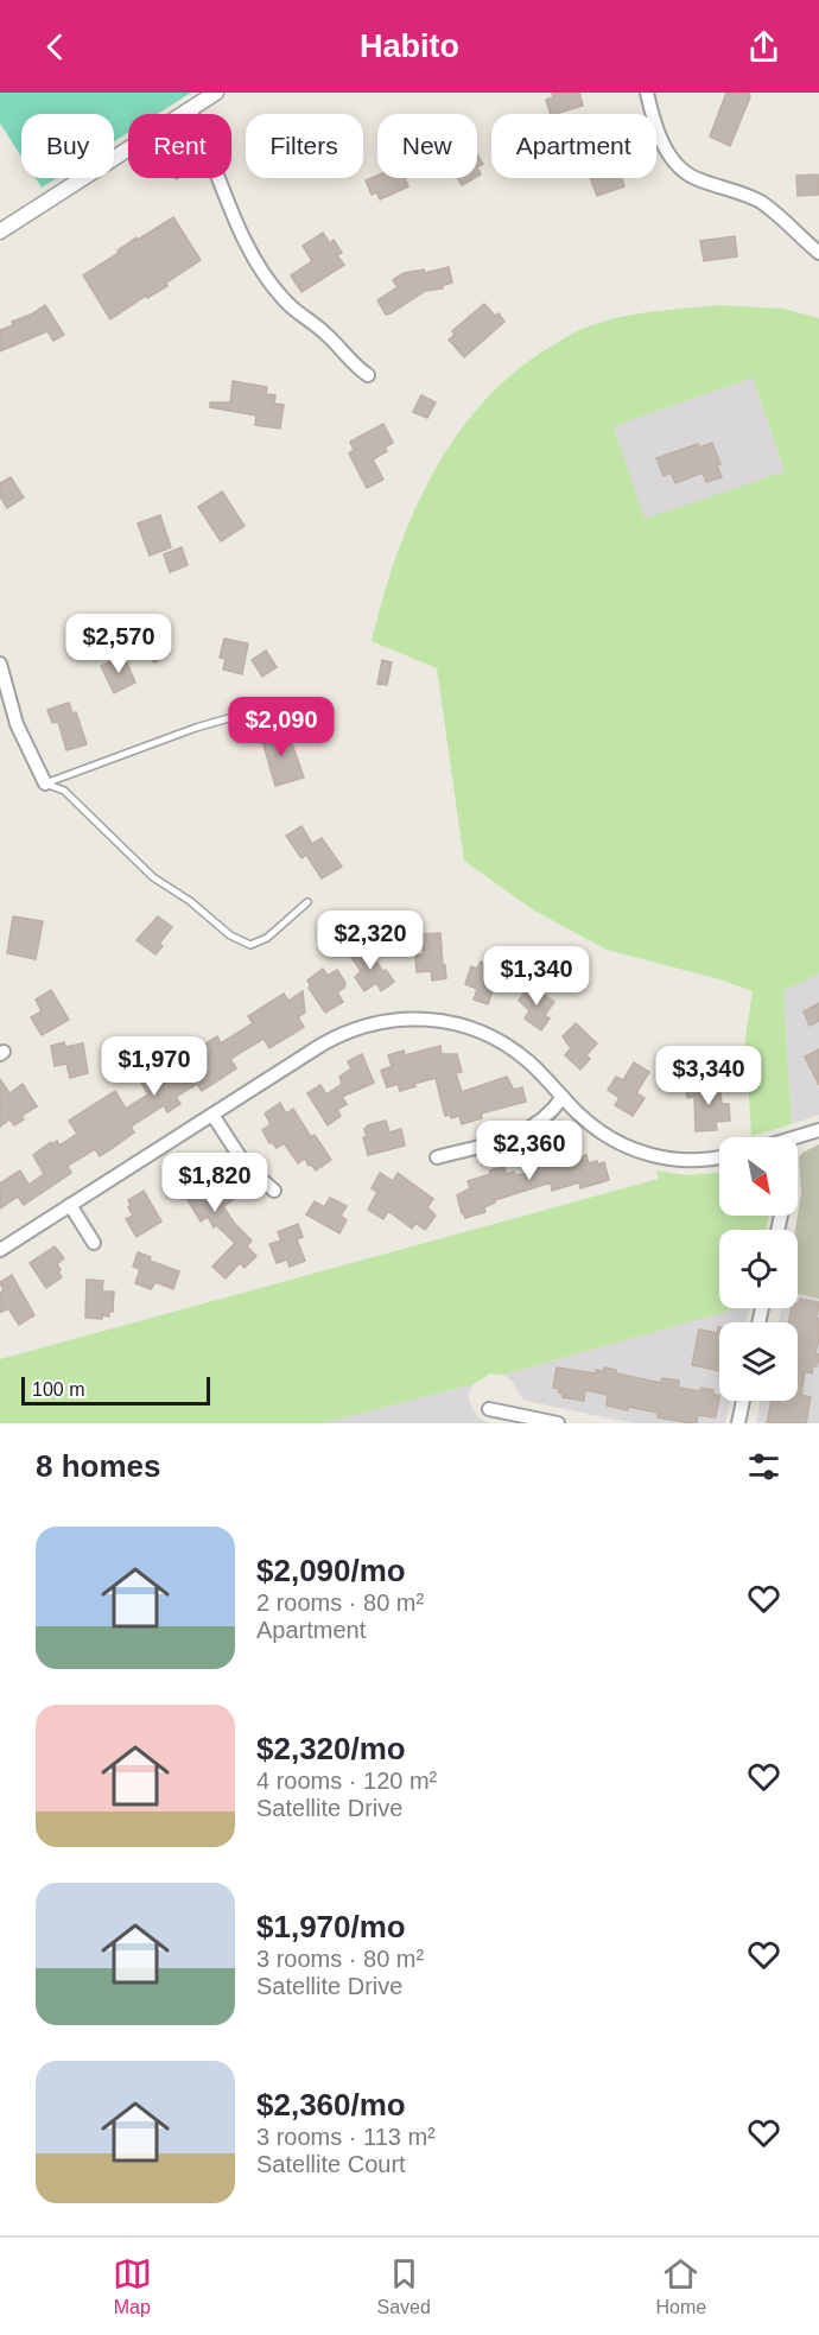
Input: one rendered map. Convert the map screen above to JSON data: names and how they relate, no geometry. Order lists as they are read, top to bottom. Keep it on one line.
{"scale_bar":"100 m","north":"bottom right","page":{"header":"Habito","chip":["Buy","Rent","Filters","New","Apartment"],"price":["$2,570","$2,090","$2,320","$1,340","$1,970","$3,340","$2,360","$1,820"],"scale":"100 m","heading":"8 homes","list":[{"name":"$2,090/mo","note":"2 rooms · 80 m² · Apartment"},{"name":"$2,320/mo","note":"4 rooms · 120 m² · Satellite Drive"},{"name":"$1,970/mo","note":"3 rooms · 80 m² · Satellite Drive"},{"name":"$2,360/mo","note":"3 rooms · 113 m² · Satellite Court"}],"tabs":["Map","Saved","Home"]}}
